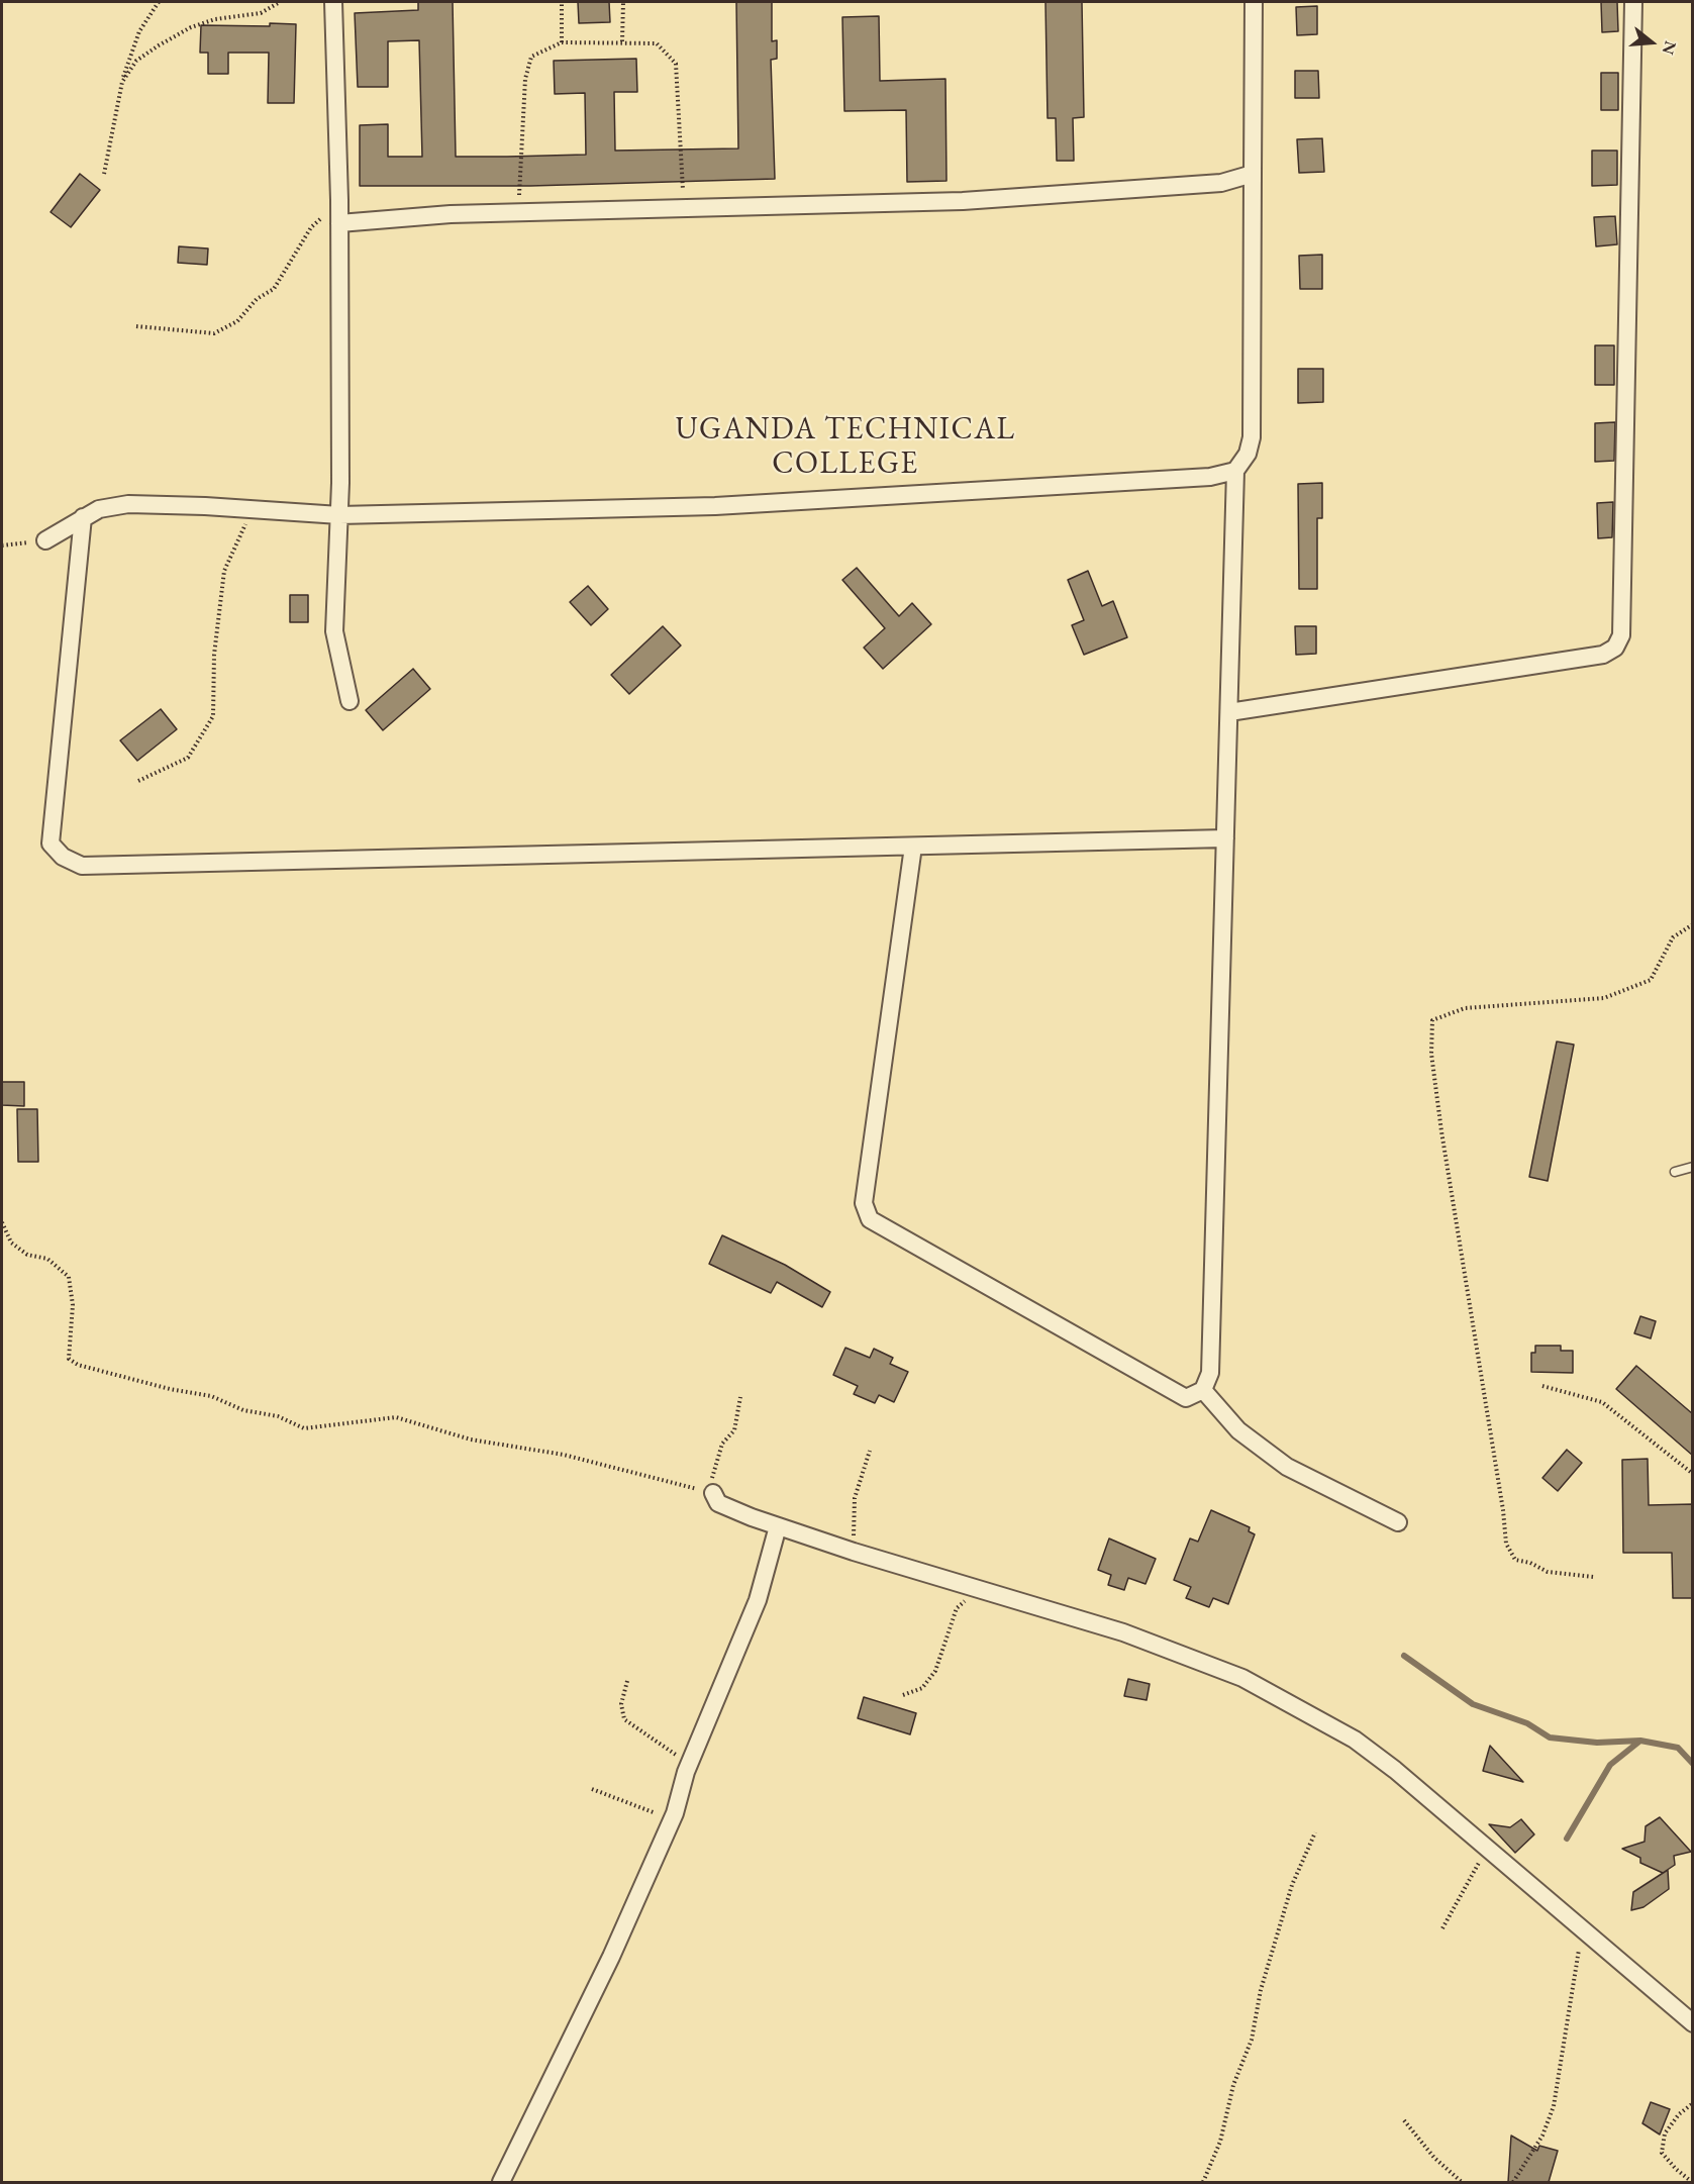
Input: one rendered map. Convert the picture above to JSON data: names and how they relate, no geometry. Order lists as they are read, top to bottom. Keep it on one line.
{"districts":["UGANDA TECHNICAL COLLEGE"],"north":"right"}
